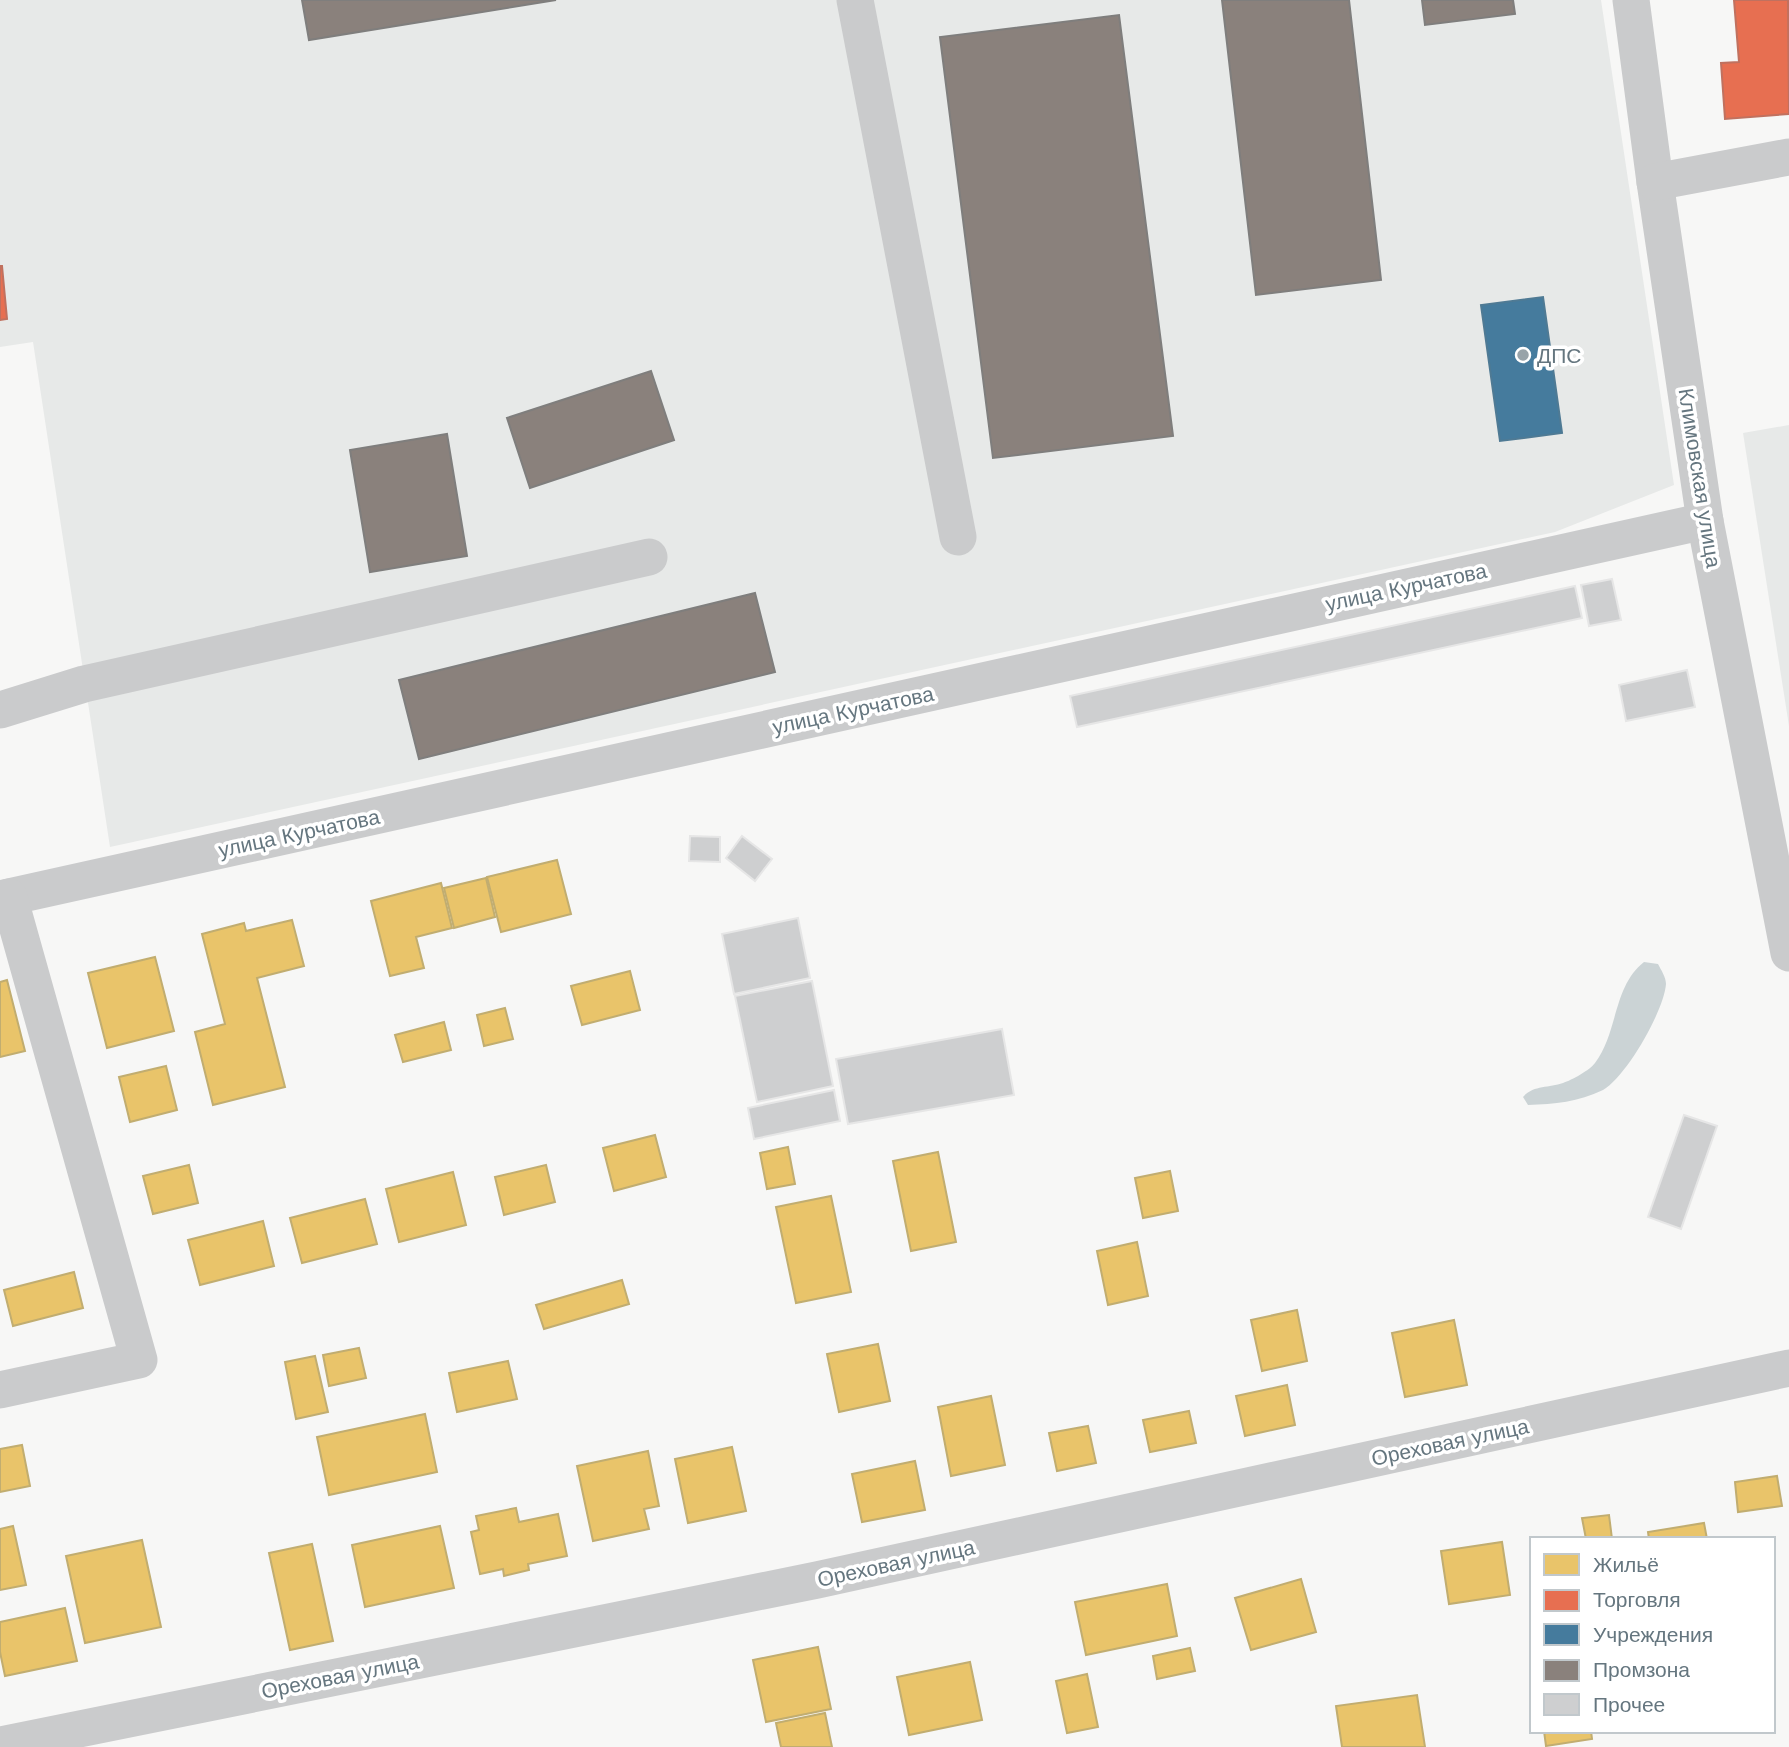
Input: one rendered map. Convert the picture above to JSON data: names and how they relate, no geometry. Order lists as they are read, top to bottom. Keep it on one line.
{"streets":{"street":["Климовская улица","улица Курчатова","Ореховая улица"]},"crossings":[["Климовская улица","улица Курчатова"]],"places":["ДПС"],"legend":["Жильё","Торговля","Учреждения","Промзона","Прочее"]}
